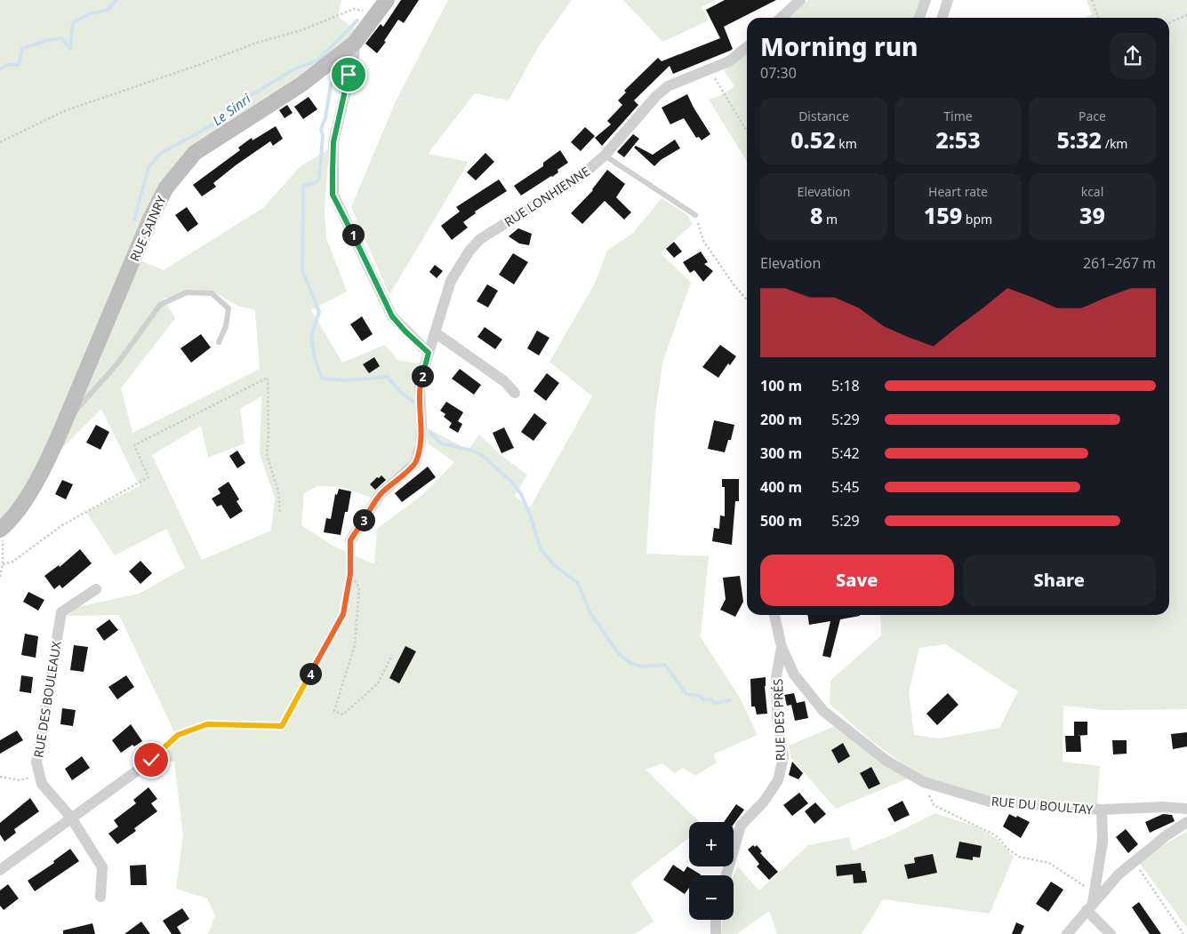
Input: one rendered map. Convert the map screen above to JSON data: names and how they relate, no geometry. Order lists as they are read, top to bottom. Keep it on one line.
{"streets":{"street":["RUE LONHIENNE","RUE SAINRY","RUE DES BOULEAUX","RUE DES PRÉS","RUE DU BOULTAY"]},"crossings":[["RUE DES PRÉS","RUE DU BOULTAY"]],"water":["Le Sinri"],"page":{"heading":["Morning run","07:30"],"stats":[["Distance","0.52 km"],["Time","2:53"],["Pace","5:32 /km"],["Elevation","8 m"],["Heart rate","159 bpm"],["kcal","39"]],"pins":["1","2","3","4"],"chart":["Elevation","261–267 m"],"list":[{"name":"100 m","note":"5:18"},{"name":"200 m","note":"5:29"},{"name":"300 m","note":"5:42"},{"name":"400 m","note":"5:45"},{"name":"500 m","note":"5:29"}],"buttons":["Save","Share"],"map_buttons":["+","−"]}}
